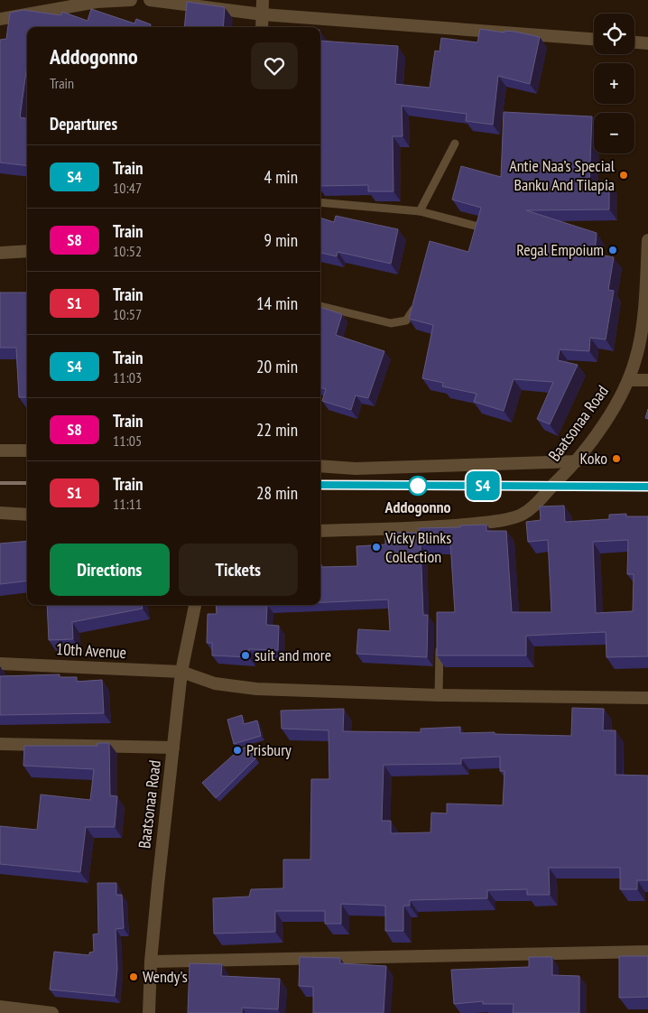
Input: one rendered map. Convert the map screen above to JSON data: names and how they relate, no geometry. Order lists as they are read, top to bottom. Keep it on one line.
{"streets":{"street":["Baatsonaa Road","10th Avenue"]},"crossings":[["Baatsonaa Road","10th Avenue"]],"places":["Antie Naa’s Special Banku And Tilapia","Regal Empoium","Koko","Addogonno","Vicky Blinks Collection","suit and more","Prisbury","Wendy's"],"page":{"on_map":"S4","map_buttons":["+","−"],"heading":[["Addogonno","Train"],"Departures"],"list":[{"mark":"S4","name":"Train","note":"10:47","value":"4 min"},{"mark":"S8","name":"Train","note":"10:52","value":"9 min"},{"mark":"S1","name":"Train","note":"10:57","value":"14 min"},{"mark":"S4","name":"Train","note":"11:03","value":"20 min"},{"mark":"S8","name":"Train","note":"11:05","value":"22 min"},{"mark":"S1","name":"Train","note":"11:11","value":"28 min"}],"buttons":["Directions","Tickets"]}}
